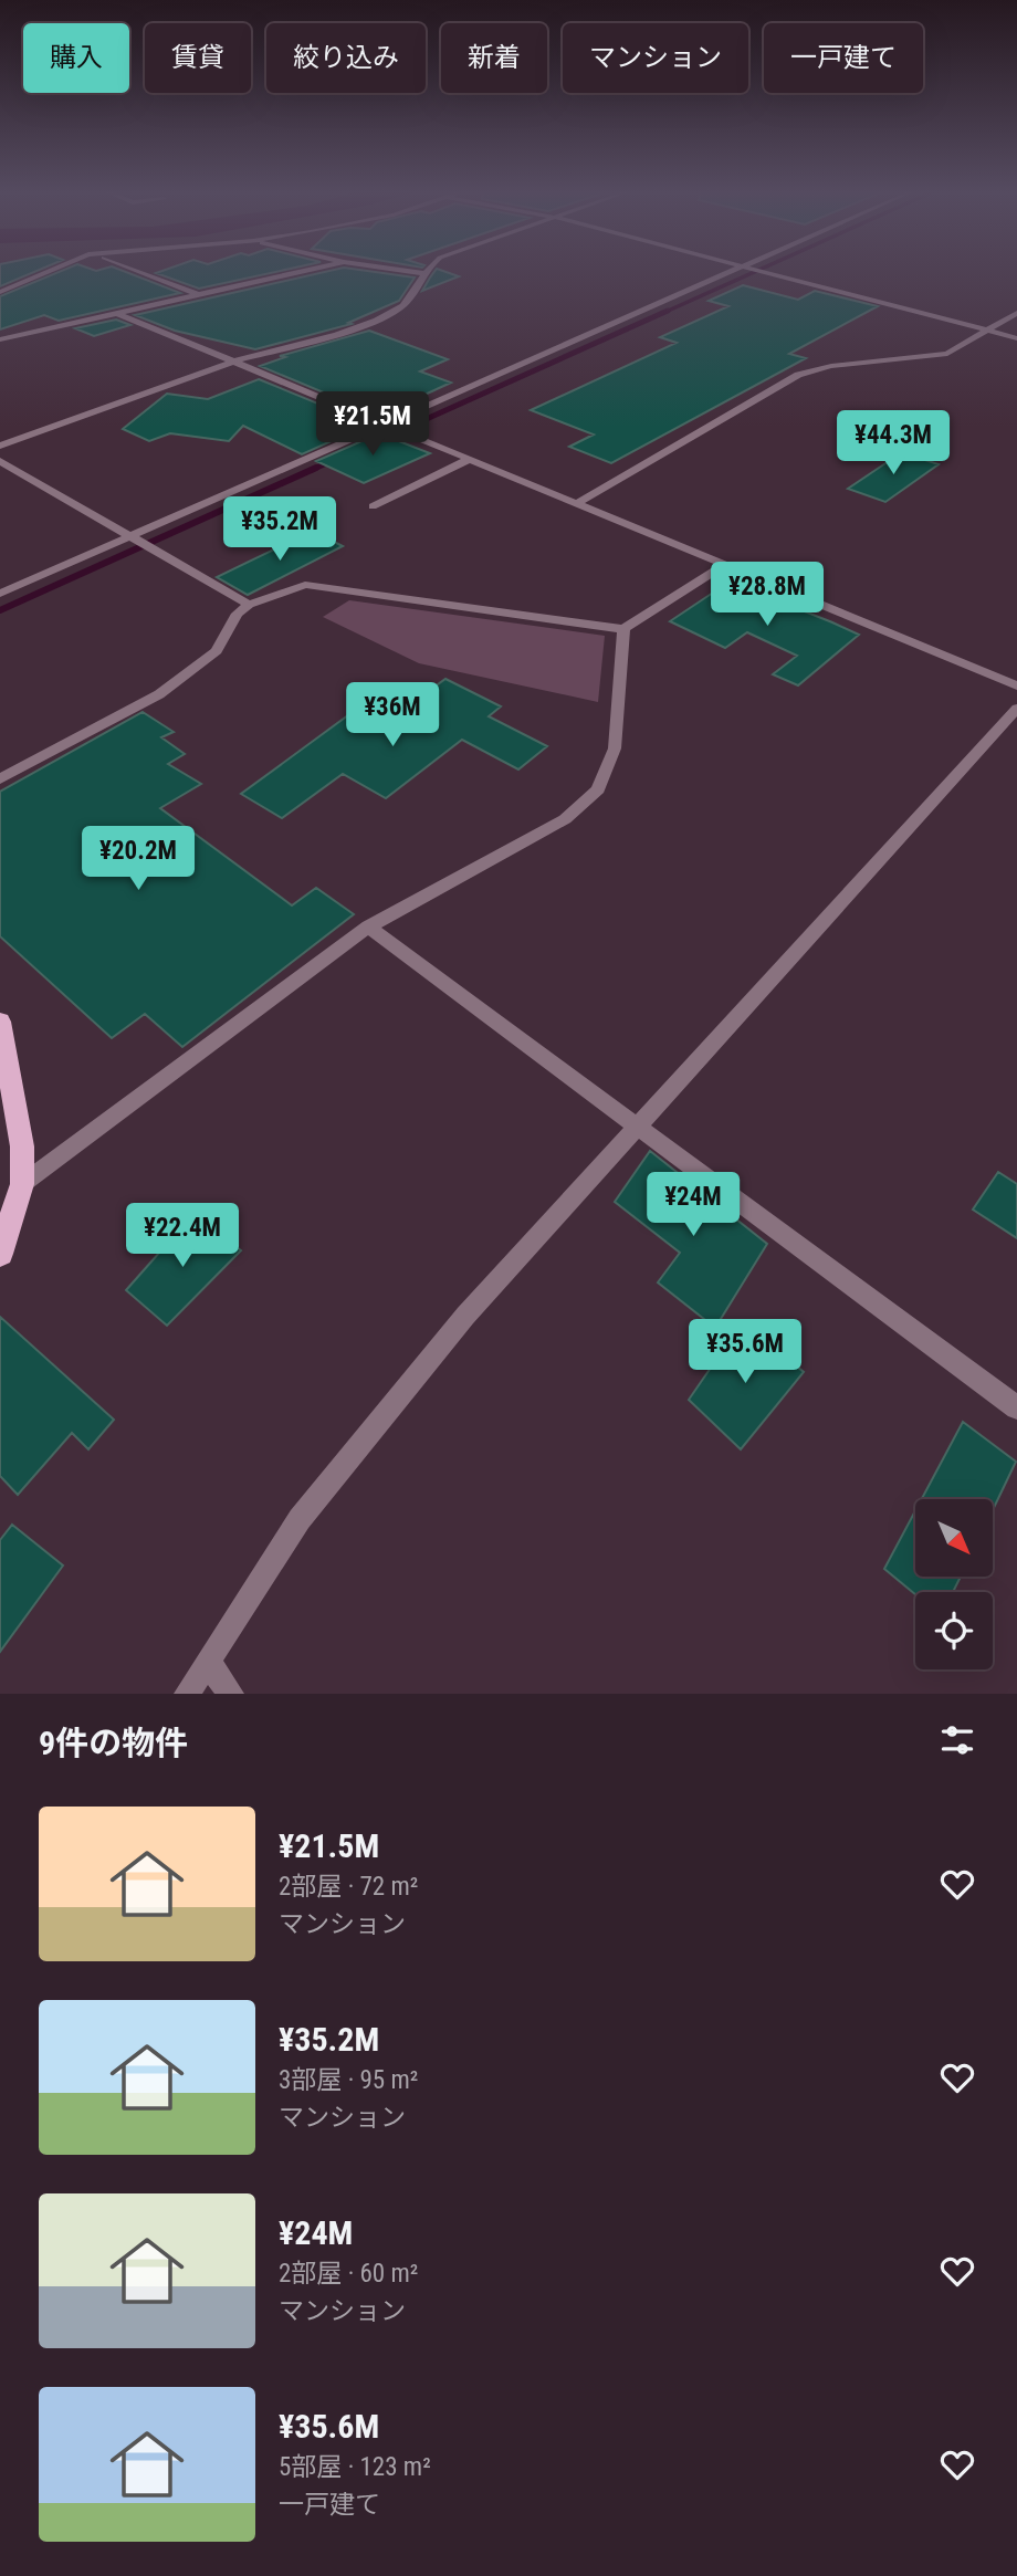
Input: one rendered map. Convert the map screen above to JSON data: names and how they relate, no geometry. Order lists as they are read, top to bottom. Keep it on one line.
{"north":"bottom right","page":{"chip":["購入","賃貸","絞り込み","新着","マンション","一戸建て"],"price":["¥21.5M","¥44.3M","¥35.2M","¥28.8M","¥36M","¥20.2M","¥24M","¥22.4M","¥35.6M"],"heading":"9件の物件","list":[{"name":"¥21.5M","note":"2部屋 · 72 m² · マンション"},{"name":"¥35.2M","note":"3部屋 · 95 m² · マンション"},{"name":"¥24M","note":"2部屋 · 60 m² · マンション"},{"name":"¥35.6M","note":"5部屋 · 123 m² · 一戸建て"}]}}
